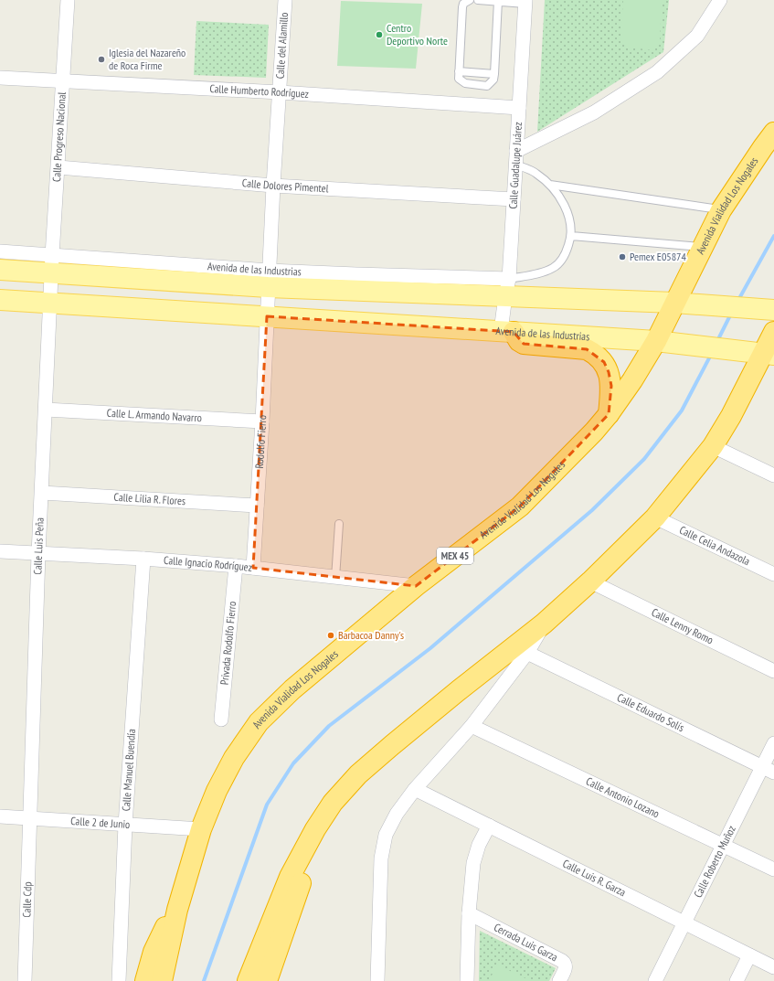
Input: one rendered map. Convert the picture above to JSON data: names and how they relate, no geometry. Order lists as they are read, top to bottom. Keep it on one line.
{"streets":{"highway":["Avenida Vialidad Los Nogales","MEX 45"],"main road":["Avenida de las Industrias"],"street":["Calle del Alamillo","Calle Humberto Rodríguez","Calle Progreso Nacional","Calle Guadalupe Juárez","Calle Dolores Pimentel","Calle L. Armando Navarro","Rodolfo Fierro","Calle Lilia R. Flores","Calle Luis Peña","Calle Celia Andazola","Calle Ignacio Rodríguez","Calle Lenny Romo","Privada Rodolfo Fierro","Calle Eduardo Solís","Calle Manuel Buendía","Calle Antonio Lozano","Calle 2 de Junio","Calle Roberto Muñoz","Calle Luis R. Garza","Calle Cdp","Cerrada Luis Garza"]},"crossings":[["Calle del Alamillo","Calle Humberto Rodríguez"],["Calle del Alamillo","Calle Dolores Pimentel"],["Calle del Alamillo","Avenida de las Industrias"],["Calle Humberto Rodríguez","Calle Progreso Nacional"],["Calle Humberto Rodríguez","Calle Guadalupe Juárez"],["Calle Progreso Nacional","Calle Dolores Pimentel"],["Calle Progreso Nacional","Avenida de las Industrias"],["Calle Progreso Nacional","Calle Luis Peña"],["Calle Guadalupe Juárez","Calle Dolores Pimentel"],["Calle Guadalupe Juárez","Avenida de las Industrias"],["Avenida Vialidad Los Nogales","Avenida de las Industrias"],["Avenida Vialidad Los Nogales","Calle Ignacio Rodríguez"],["Avenida Vialidad Los Nogales","Calle 2 de Junio"],["Avenida de las Industrias","Rodolfo Fierro"],["Avenida de las Industrias","Calle Luis Peña"],["Calle L. Armando Navarro","Rodolfo Fierro"],["Calle L. Armando Navarro","Calle Luis Peña"],["Rodolfo Fierro","Calle Lilia R. Flores"],["Rodolfo Fierro","Calle Ignacio Rodríguez"],["Calle Lilia R. Flores","Calle Luis Peña"],["Calle Luis Peña","Calle Ignacio Rodríguez"],["Calle Luis Peña","Calle 2 de Junio"],["Calle Luis Peña","Calle Cdp"],["Calle Ignacio Rodríguez","Privada Rodolfo Fierro"],["Calle Ignacio Rodríguez","Calle Manuel Buendía"],["Calle Eduardo Solís","Calle Roberto Muñoz"],["Calle Manuel Buendía","Calle 2 de Junio"],["Calle Antonio Lozano","Calle Roberto Muñoz"],["Calle 2 de Junio","Calle Cdp"],["Calle Roberto Muñoz","Calle Luis R. Garza"]],"places":["Centro Deportivo Norte","Iglesia del Nazareño de Roca Firme","Pemex E05874","Barbacoa Danny's"]}
